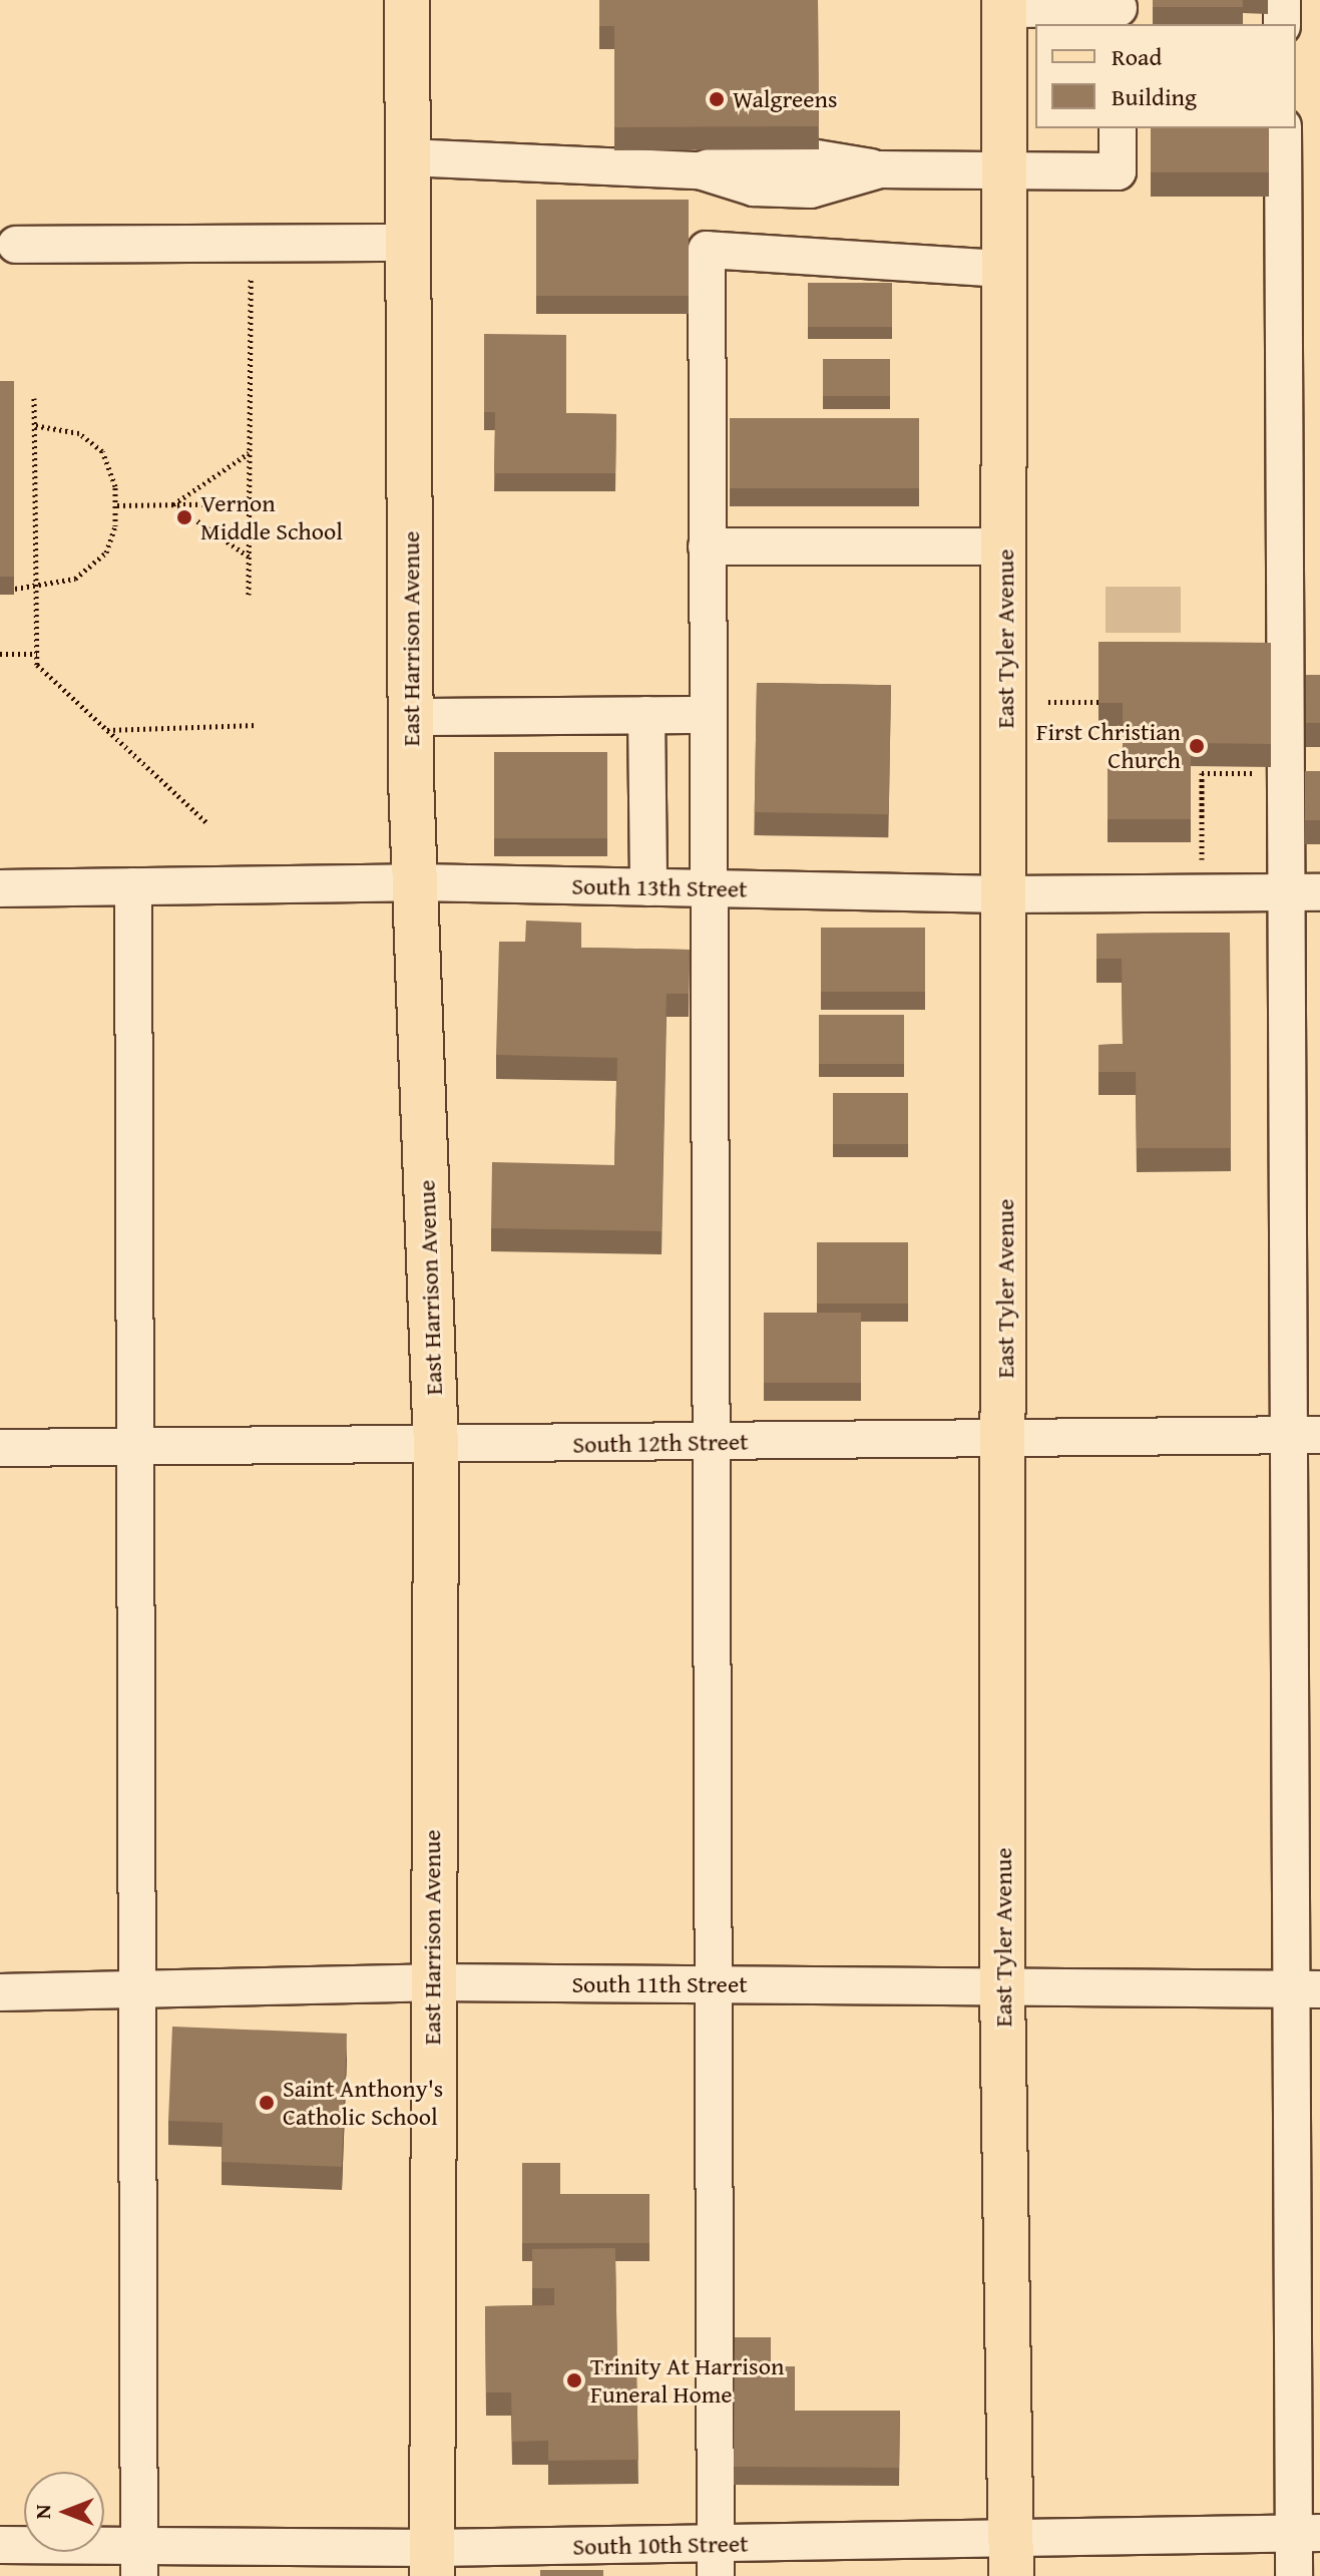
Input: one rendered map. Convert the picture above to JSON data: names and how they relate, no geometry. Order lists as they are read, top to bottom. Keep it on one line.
{"streets":{"main road":["East Harrison Avenue","East Tyler Avenue"],"street":["South 13th Street","South 12th Street","South 11th Street","South 10th Street"]},"crossings":[["East Harrison Avenue","South 13th Street"],["East Harrison Avenue","South 12th Street"],["East Harrison Avenue","South 11th Street"],["East Harrison Avenue","South 10th Street"],["East Tyler Avenue","South 13th Street"],["East Tyler Avenue","South 12th Street"],["East Tyler Avenue","South 11th Street"],["East Tyler Avenue","South 10th Street"]],"places":["Walgreens","Vernon Middle School","First Christian Church","Saint Anthony's Catholic School","Trinity At Harrison Funeral Home"],"legend":["Road","Building"],"north":"left"}
